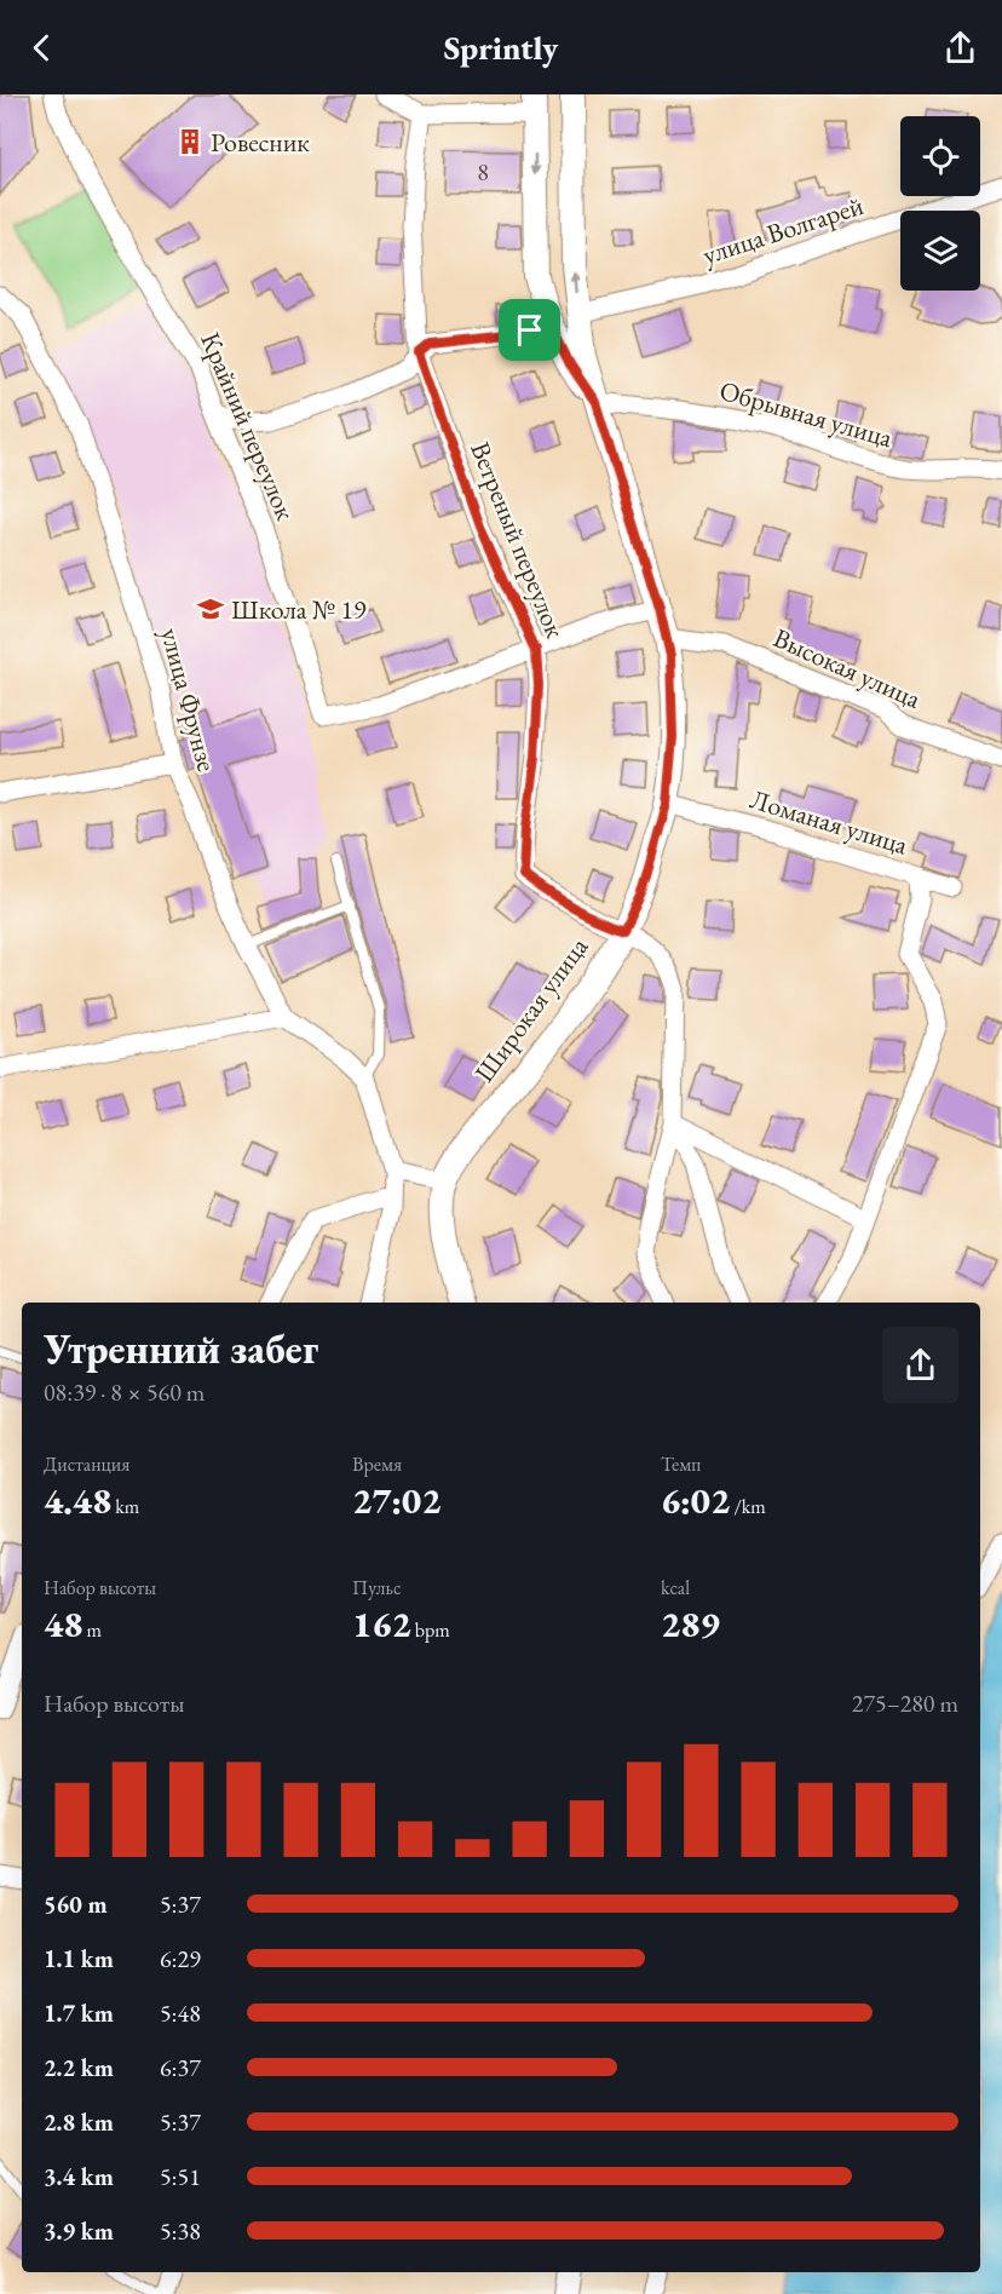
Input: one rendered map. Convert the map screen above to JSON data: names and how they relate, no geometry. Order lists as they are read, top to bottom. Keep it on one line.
{"streets":{"street":["улица Волгарей","Обрывная улица","Крайний переулок","Ветреный переулок","Высокая улица","улица Фрунзе","Ломаная улица","Широкая улица"]},"crossings":[["улица Волгарей","Широкая улица"],["Обрывная улица","Широкая улица"],["Крайний переулок","Ветреный переулок"],["Ветреный переулок","Широкая улица"],["Высокая улица","Широкая улица"],["Ломаная улица","Широкая улица"]],"places":{"building":["Ровесник"],"school or university":["Школа № 19"]},"house_numbers":["8"],"page":{"header":"Sprintly","heading":["Утренний забег","08:39 · 8 × 560 m"],"stats":[["Дистанция","4.48 km"],["Время","27:02"],["Темп","6:02 /km"],["Набор высоты","48 m"],["Пульс","162 bpm"],["kcal","289"]],"chart":["Набор высоты","275–280 m"],"list":[{"name":"560 m","note":"5:37"},{"name":"1.1 km","note":"6:29"},{"name":"1.7 km","note":"5:48"},{"name":"2.2 km","note":"6:37"},{"name":"2.8 km","note":"5:37"},{"name":"3.4 km","note":"5:51"},{"name":"3.9 km","note":"5:38"}]}}
